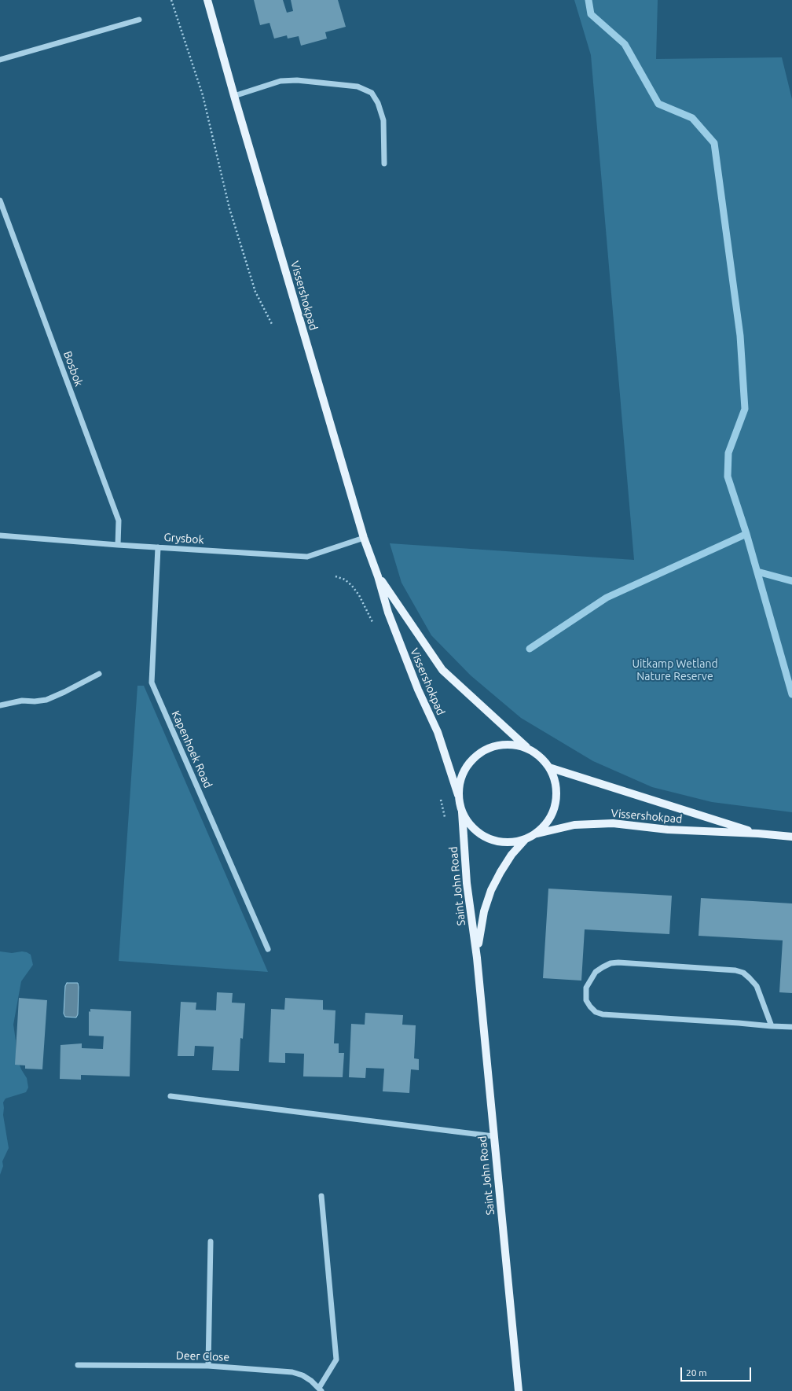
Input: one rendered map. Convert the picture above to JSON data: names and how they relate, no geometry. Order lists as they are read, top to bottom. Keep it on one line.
{"streets":{"main road":["Vissershokpad","Saint John Road"],"street":["Bosbok","Grysbok","Kapenhoek Road","Deer Close"]},"crossings":[["Vissershokpad","Grysbok"],["Vissershokpad","Saint John Road"],["Bosbok","Grysbok"],["Grysbok","Kapenhoek Road"]],"parks":["Uitkamp Wetland Nature Reserve"],"scale_bar":"20 m"}
